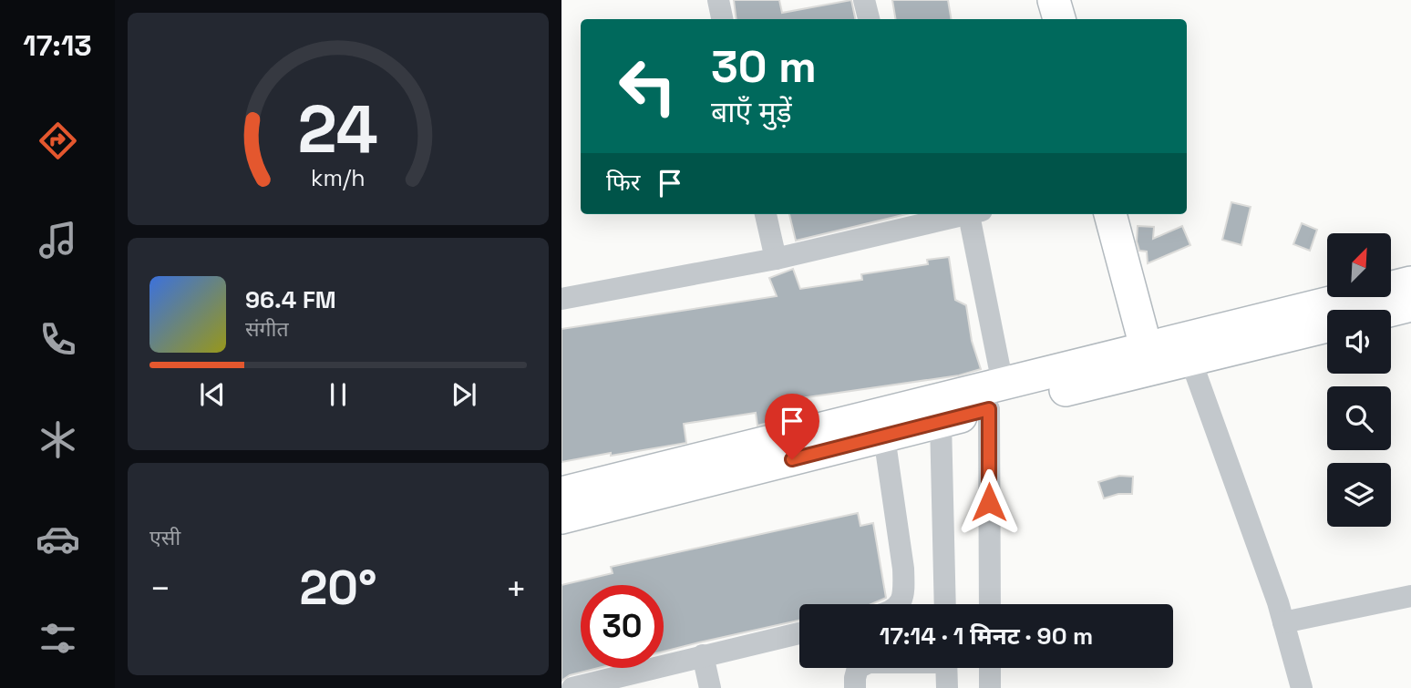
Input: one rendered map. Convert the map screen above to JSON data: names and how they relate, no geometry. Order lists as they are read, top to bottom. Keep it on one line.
{"north":"top right","page":{"tabs":"17:13","turn":["30 m","बाएँ मुड़ें"],"then":"फिर","song":["96.4 FM","संगीत"],"tile":"एसी","heat":["−","20°","+"],"limit":"30","trip":"17:14 · 1 मिनट · 90 m","gauge":["24","km/h"]}}
